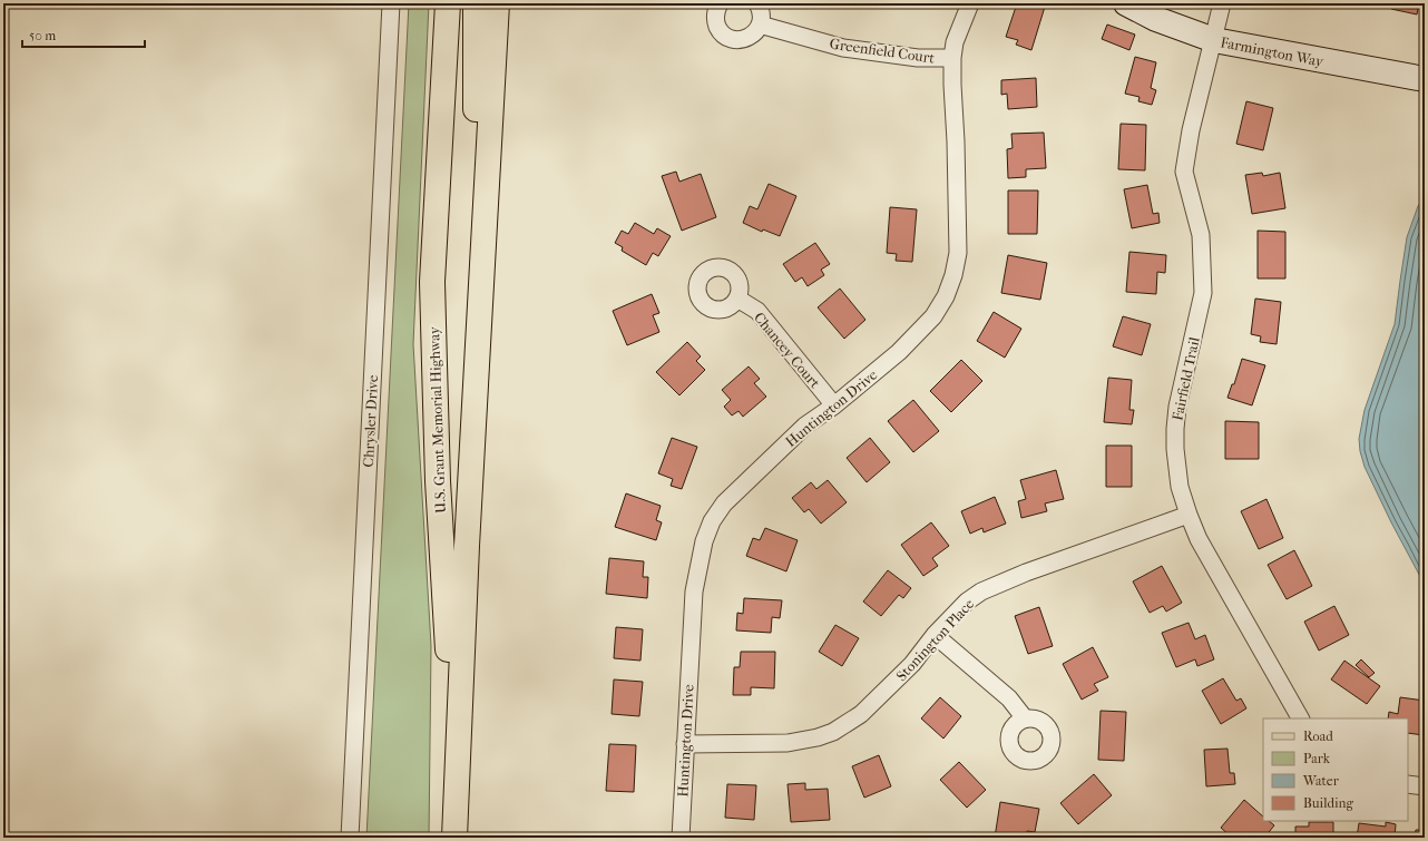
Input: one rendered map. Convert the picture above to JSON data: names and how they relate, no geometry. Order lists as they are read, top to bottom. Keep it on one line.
{"streets":{"main road":["U.S. Grant Memorial Highway"],"street":["Greenfield Court","Farmington Way","Chancey Court","Fairfield Trail","Huntington Drive","Chrysler Drive","Stonington Place"]},"crossings":[["Greenfield Court","Huntington Drive"],["Farmington Way","Fairfield Trail"],["Chancey Court","Huntington Drive"],["Fairfield Trail","Stonington Place"],["Huntington Drive","Stonington Place"]],"legend":["Road","Park","Water","Building"],"scale_bar":"50 m"}
